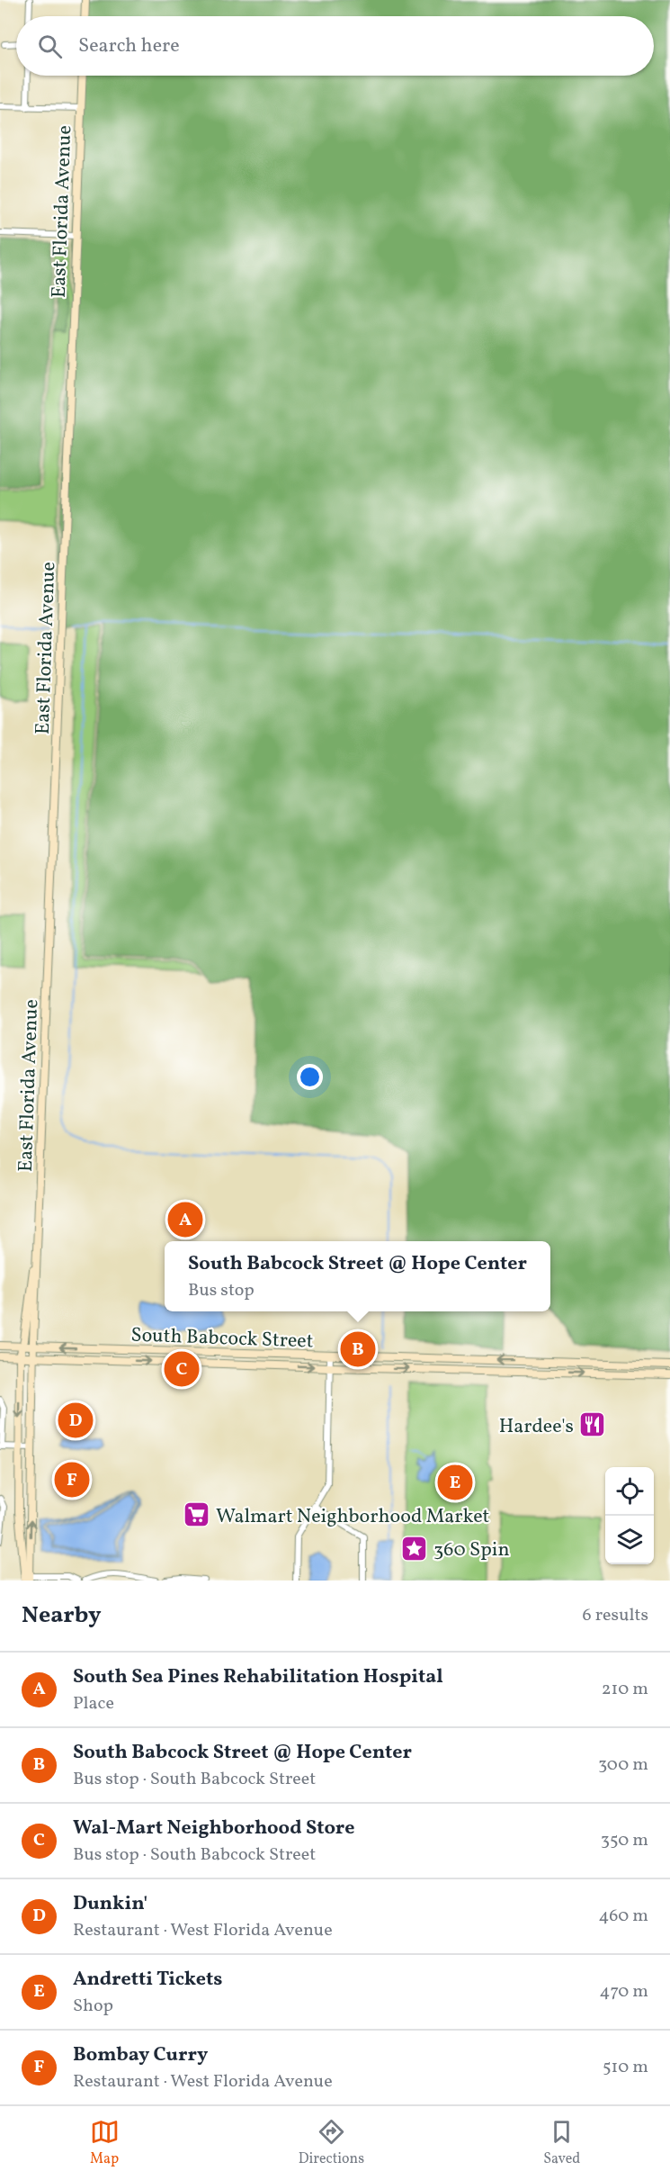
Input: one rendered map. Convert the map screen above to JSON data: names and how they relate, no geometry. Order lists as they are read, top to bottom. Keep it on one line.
{"streets":{"street":["East Florida Avenue","South Babcock Street"]},"crossings":[["East Florida Avenue","South Babcock Street"]],"places":{"restaurant":["Hardee's"],"supermarket":["Walmart Neighborhood Market"],"place":["360 Spin"]},"page":{"search":"Search here","pins":["A","B","C","D","F","E"],"popup":["South Babcock Street @ Hope Center","Bus stop"],"heading":["Nearby","6 results"],"list":[{"mark":"A","name":"South Sea Pines Rehabilitation Hospital","note":"Place","value":"210 m"},{"mark":"B","name":"South Babcock Street @ Hope Center","note":"Bus stop · South Babcock Street","value":"300 m"},{"mark":"C","name":"Wal-Mart Neighborhood Store","note":"Bus stop · South Babcock Street","value":"350 m"},{"mark":"D","name":"Dunkin'","note":"Restaurant · West Florida Avenue","value":"460 m"},{"mark":"E","name":"Andretti Tickets","note":"Shop","value":"470 m"},{"mark":"F","name":"Bombay Curry","note":"Restaurant · West Florida Avenue","value":"510 m"}],"nav":["Map","Directions","Saved"]}}
